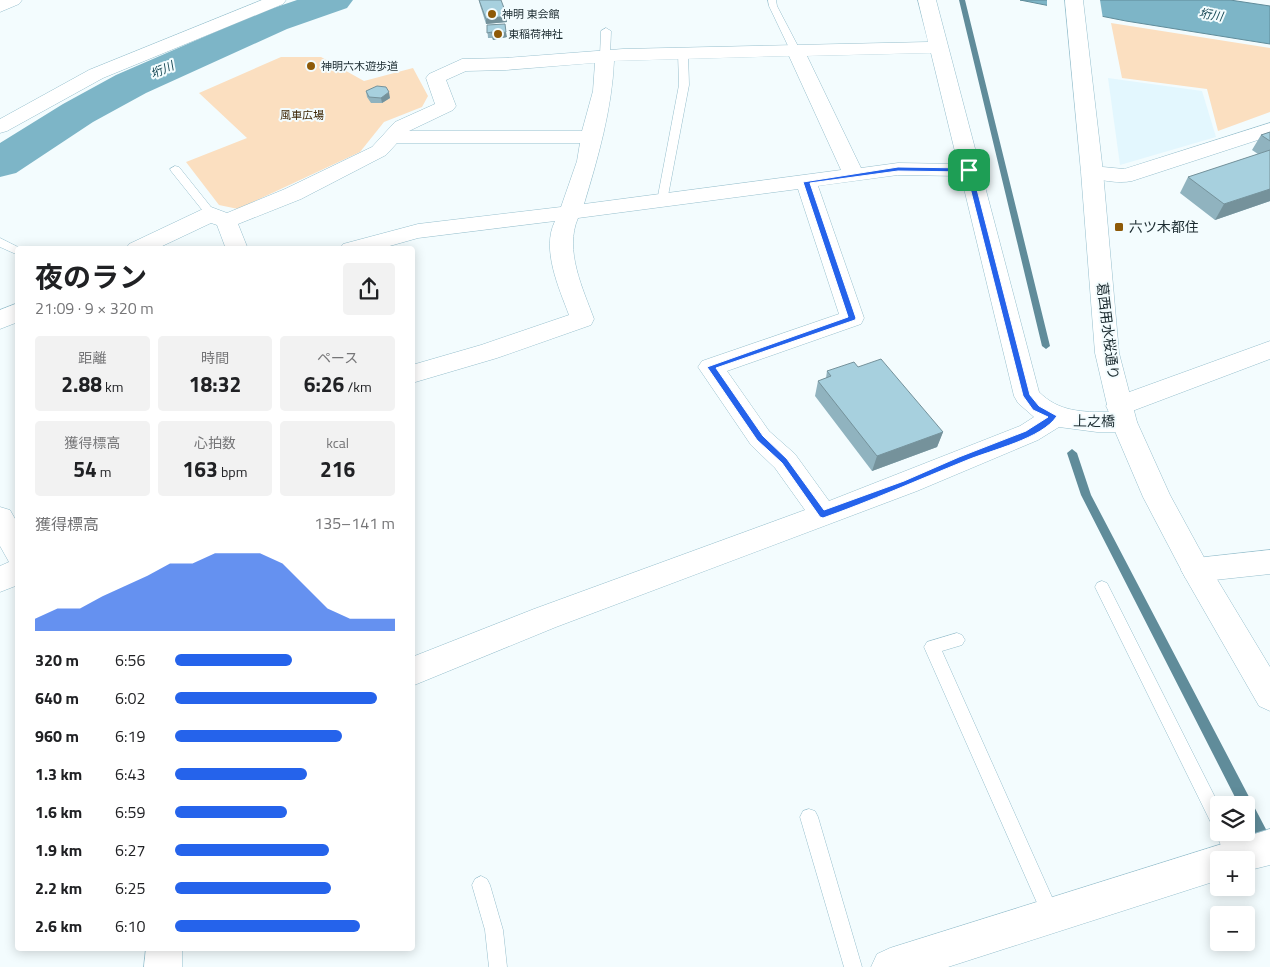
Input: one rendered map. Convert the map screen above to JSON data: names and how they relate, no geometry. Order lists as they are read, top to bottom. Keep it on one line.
{"streets":{"street":["葛西用水桜通り","上之橋"]},"crossings":[["葛西用水桜通り","上之橋"]],"water":["垳川"],"parks":["風車広場"],"places":{"other":["神明 東会館","東稲荷神社","神明六木遊歩道"],"transit":["六ツ木都住"]},"page":{"heading":["夜のラン","21:09 · 9 × 320 m"],"stats":[["距離","2.88 km"],["時間","18:32"],["ペース","6:26 /km"],["獲得標高","54 m"],["心拍数","163 bpm"],["kcal","216"]],"chart":["獲得標高","135–141 m"],"list":[{"name":"320 m","note":"6:56"},{"name":"640 m","note":"6:02"},{"name":"960 m","note":"6:19"},{"name":"1.3 km","note":"6:43"},{"name":"1.6 km","note":"6:59"},{"name":"1.9 km","note":"6:27"},{"name":"2.2 km","note":"6:25"},{"name":"2.6 km","note":"6:10"}],"map_buttons":["+","−"]}}
